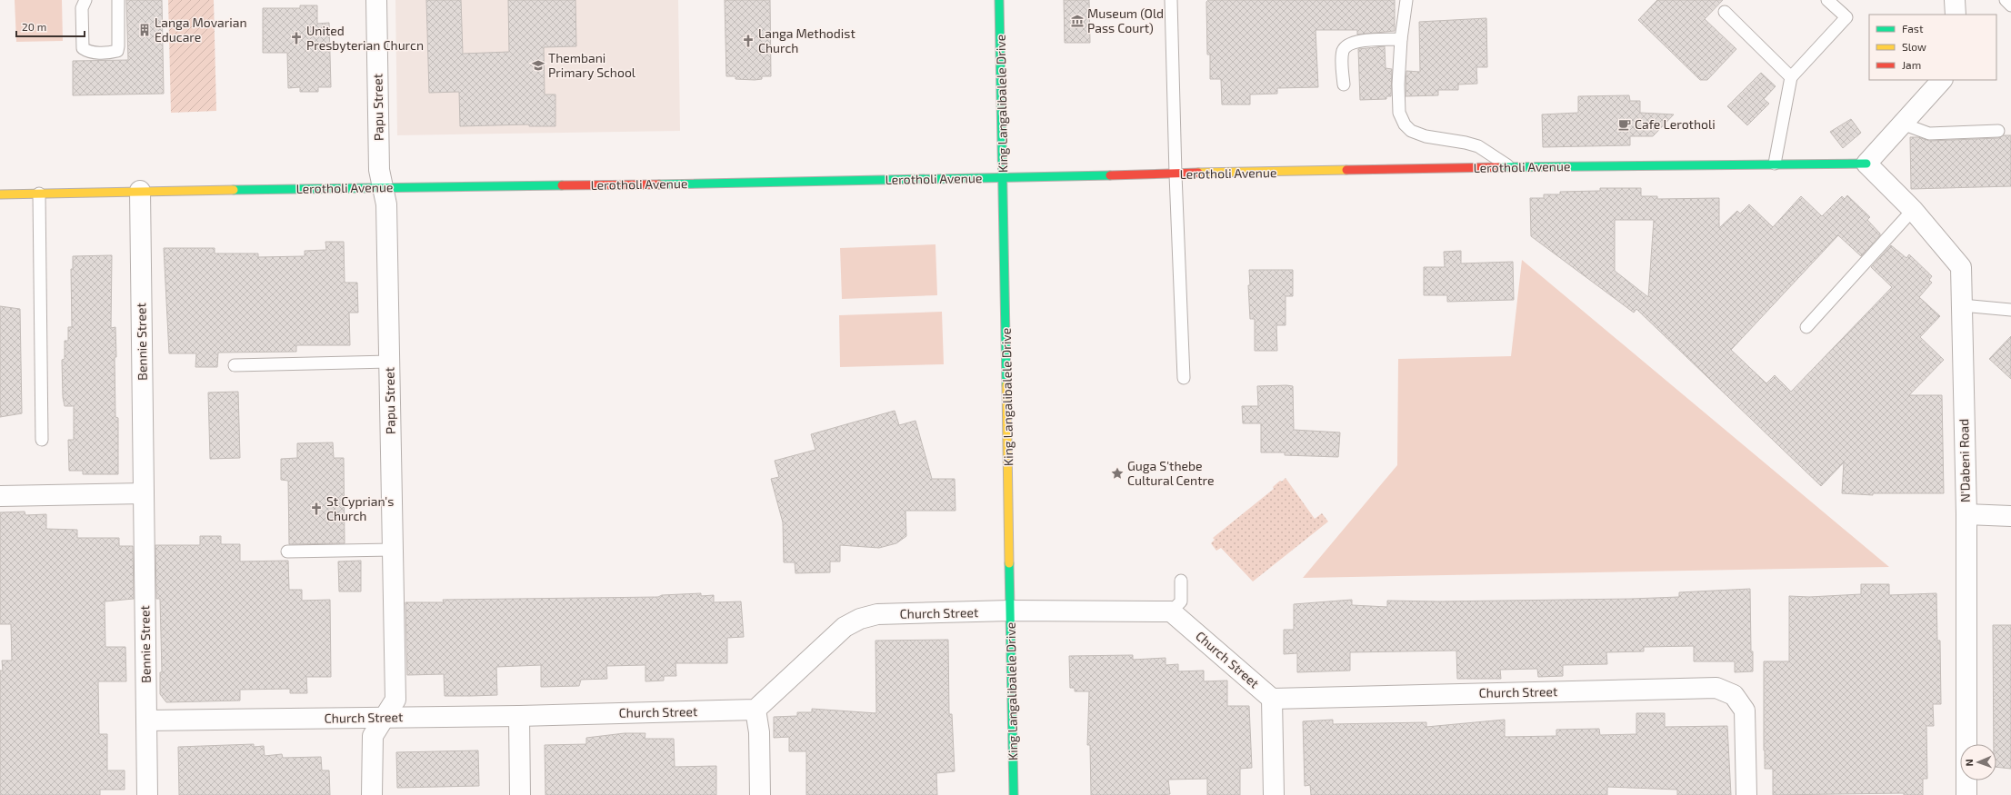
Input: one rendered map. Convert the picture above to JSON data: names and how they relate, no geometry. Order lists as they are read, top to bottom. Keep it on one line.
{"streets":{"street":["King Langalibalele Drive","Papu Street","Lerotholi Avenue","Bennie Street","N'Dabeni Road","Church Street"]},"crossings":[["King Langalibalele Drive","Lerotholi Avenue"],["King Langalibalele Drive","Church Street"],["Papu Street","Lerotholi Avenue"],["Papu Street","Church Street"],["Lerotholi Avenue","Bennie Street"],["Lerotholi Avenue","N'Dabeni Road"],["Bennie Street","Church Street"]],"places":{"museum":["Museum (Old Pass Court)"],"building":["Langa Movarian Educare"],"church":["United Presbyterian Churcn","Langa Methodist Church","St Cyprian's Church"],"school or university":["Thembani Primary School"],"cafe":["Cafe Lerotholi"],"place":["Guga S'thebe Cultural Centre"]},"legend":["Fast","Slow","Jam"],"scale_bar":"20 m","north":"left"}
